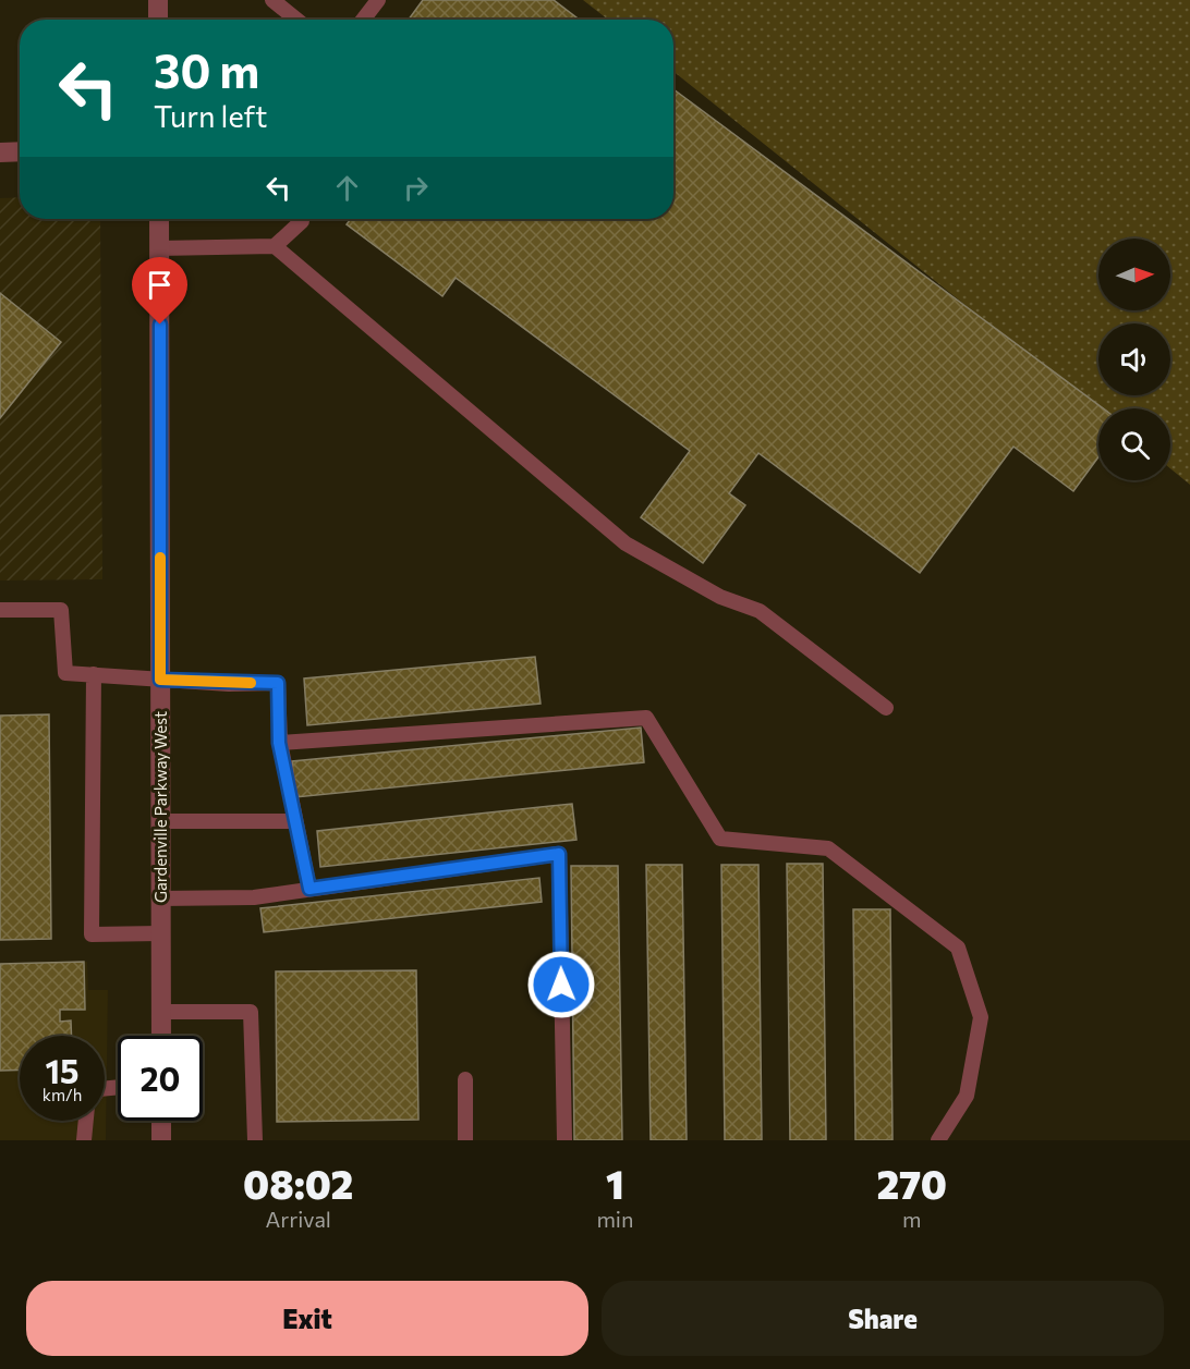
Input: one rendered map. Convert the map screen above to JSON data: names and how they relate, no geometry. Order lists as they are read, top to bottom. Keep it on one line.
{"streets":{"street":["Gardenville Parkway West"]},"north":"right","page":{"turn":["30 m","Turn left"],"speed":"15 km/h","limit":"20","eta":["08:02","Arrival","1","min","270","m"],"buttons":["Exit","Share"]}}
